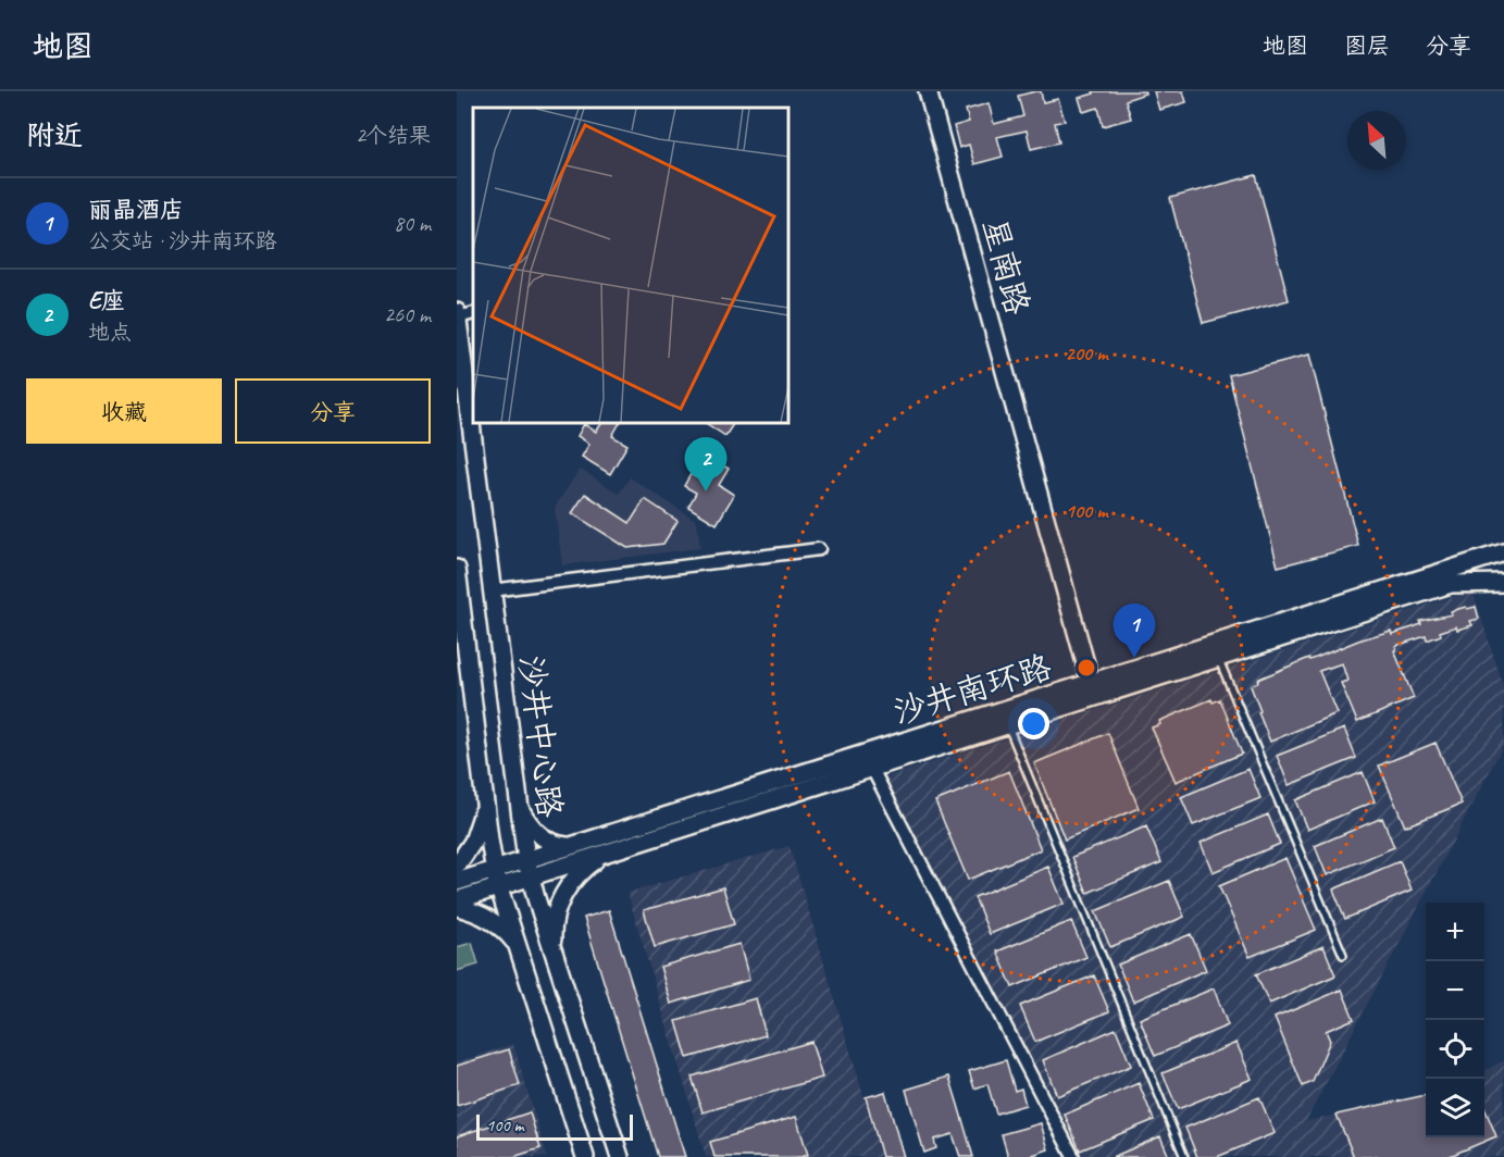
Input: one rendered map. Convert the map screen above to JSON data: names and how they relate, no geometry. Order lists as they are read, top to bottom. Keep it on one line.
{"streets":{"main road":["星南路","沙井南环路","沙井中心路"]},"crossings":[["星南路","沙井南环路"],["沙井南环路","沙井中心路"]],"scale_bar":"100 m","north":"top left","page":{"header":"地图","nav":["地图","图层","分享"],"heading":["附近","2个结果"],"list":[{"mark":"1","name":"丽晶酒店","note":"公交站 · 沙井南环路","value":"80 m"},{"mark":"2","name":"E座","note":"地点","value":"260 m"}],"buttons":["收藏","分享"],"pins":["2","1"],"map_buttons":["+","−"],"scale":"100 m"},"rings":["200 m","100 m"]}
